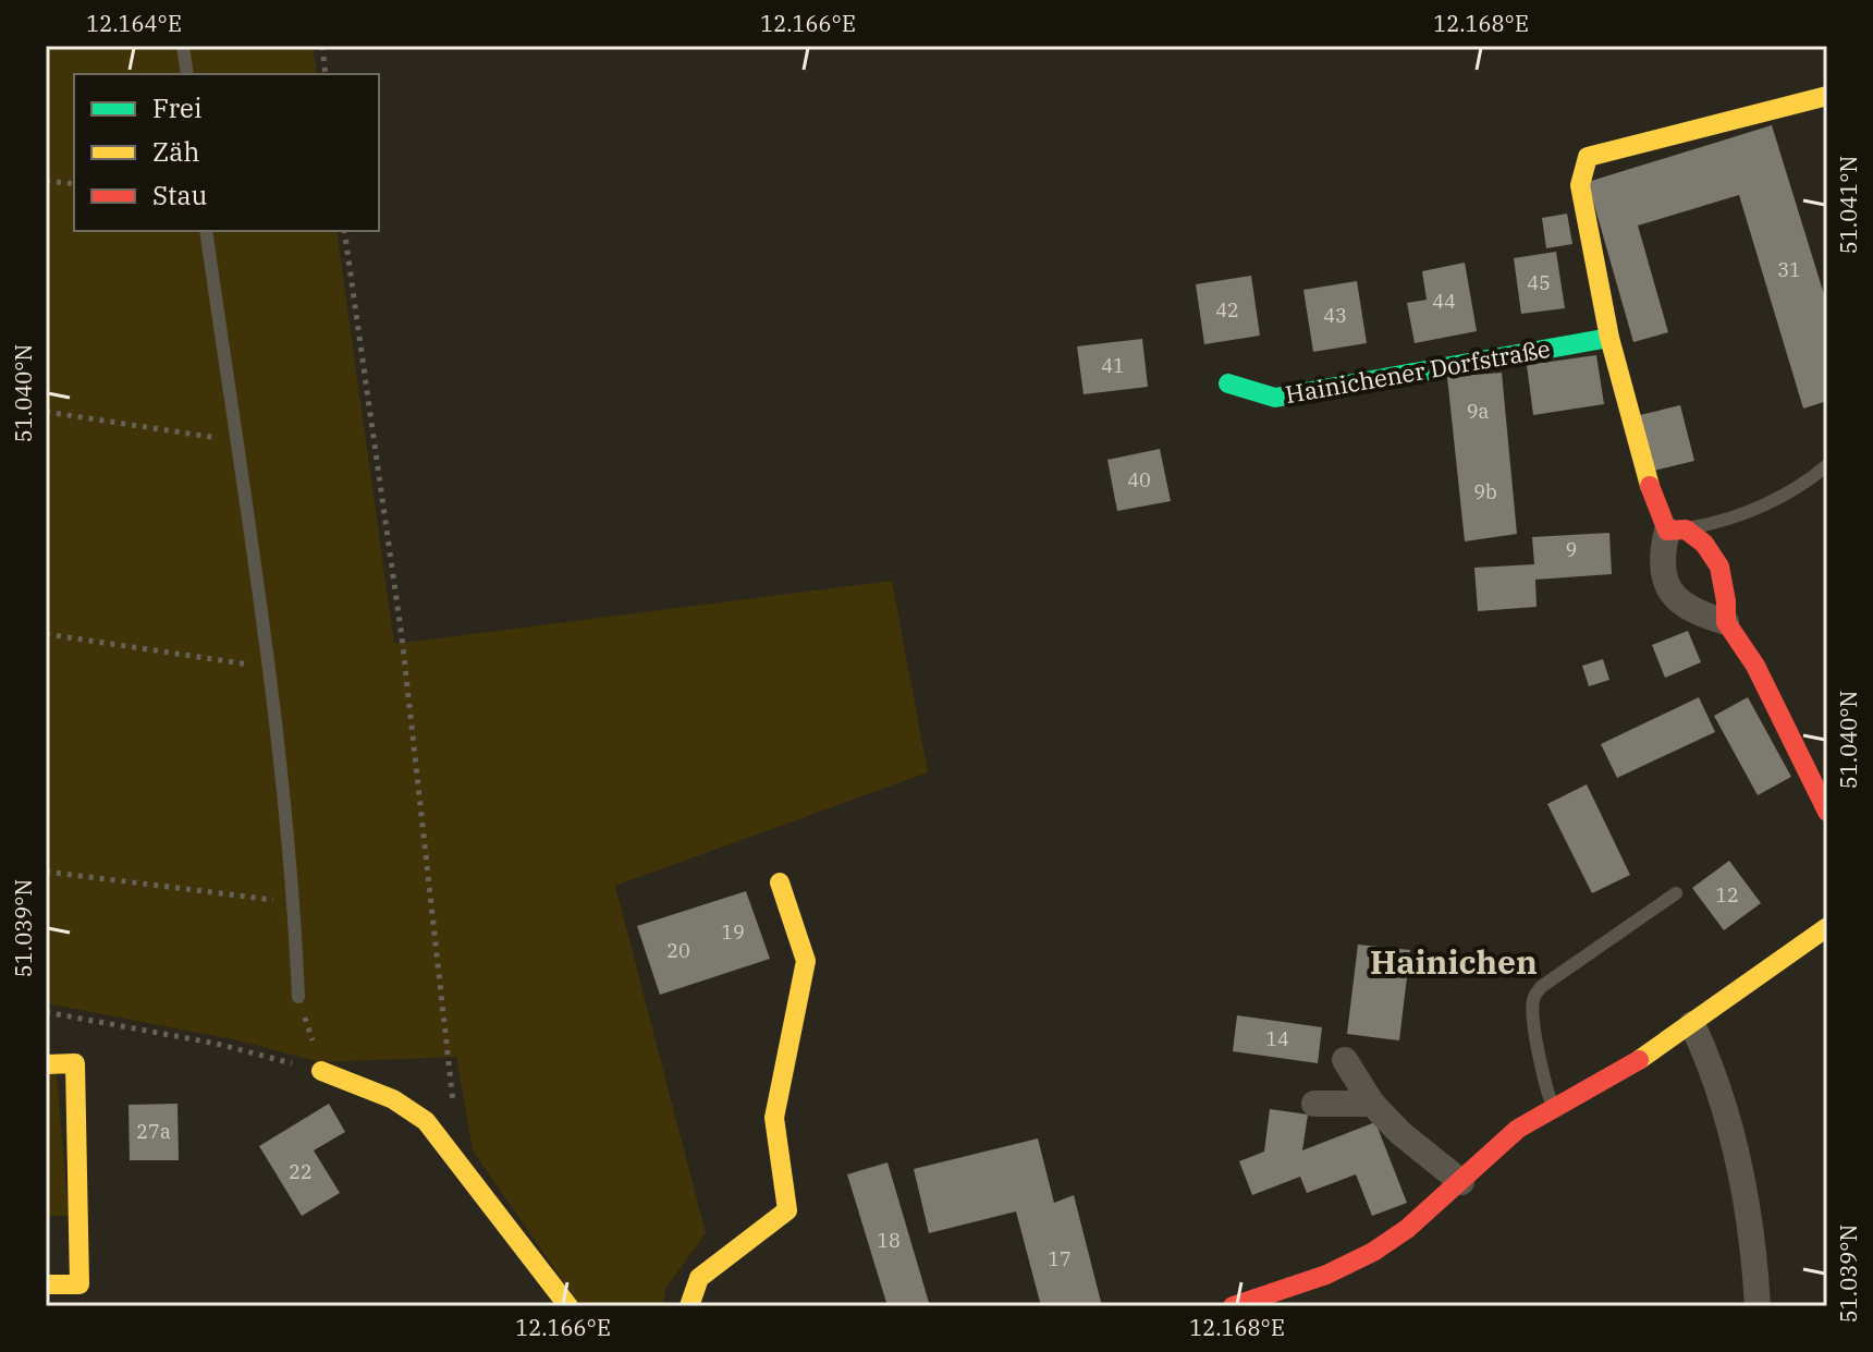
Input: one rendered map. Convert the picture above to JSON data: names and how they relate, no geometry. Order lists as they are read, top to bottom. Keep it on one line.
{"streets":{"street":["Hainichener Dorfstraße"]},"districts":["Hainichen"],"house_numbers":["31","45","44","42","43","41","9a","40","9b","9","12","19","20","14","27a","22","18","17"],"legend":["Frei","Zäh","Stau"],"coordinates":["12.164°E","12.166°E","12.168°E","51.041°N","51.040°N","51.039°N"]}
